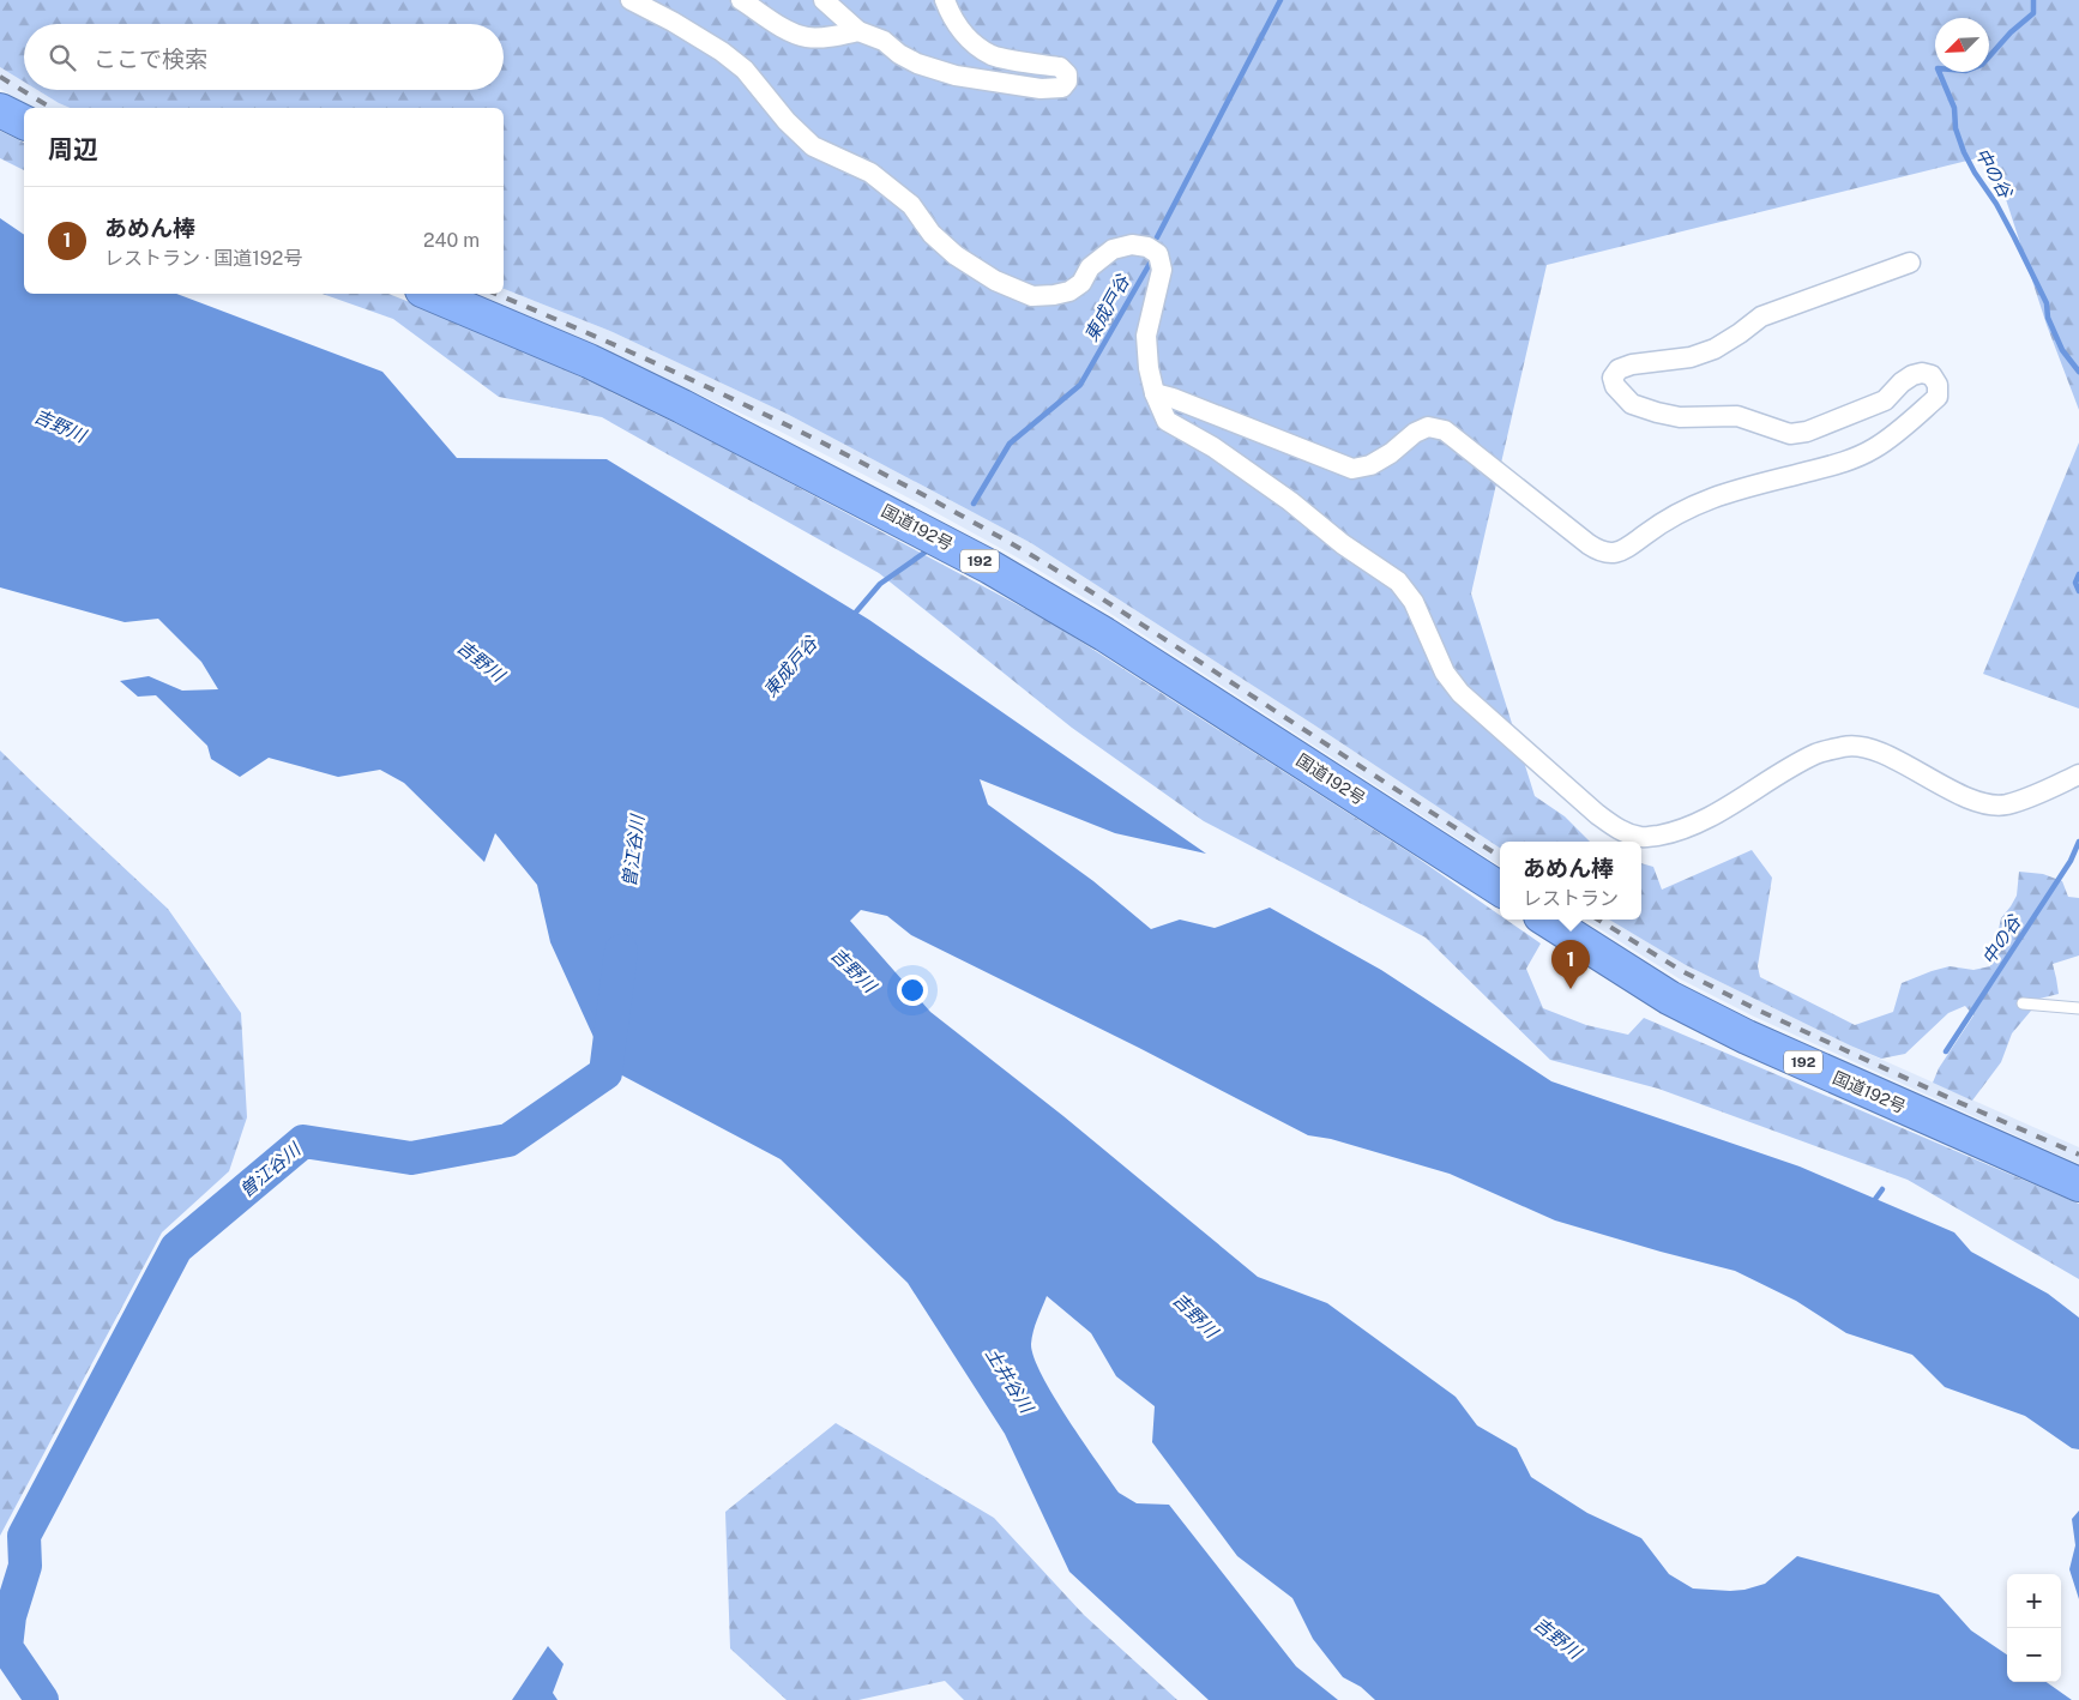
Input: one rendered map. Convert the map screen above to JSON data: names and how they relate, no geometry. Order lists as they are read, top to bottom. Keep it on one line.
{"streets":{"highway":["国道192号","192"]},"water":["中の谷","東成戸谷","吉野川","曽江谷川","土井谷川"],"north":"bottom left","page":{"search":"ここで検索","heading":"周辺","list":[{"mark":"1","name":"あめん棒","note":"レストラン · 国道192号","value":"240 m"}],"popup":["あめん棒","レストラン"],"pins":"1","map_buttons":["+","−"]}}
